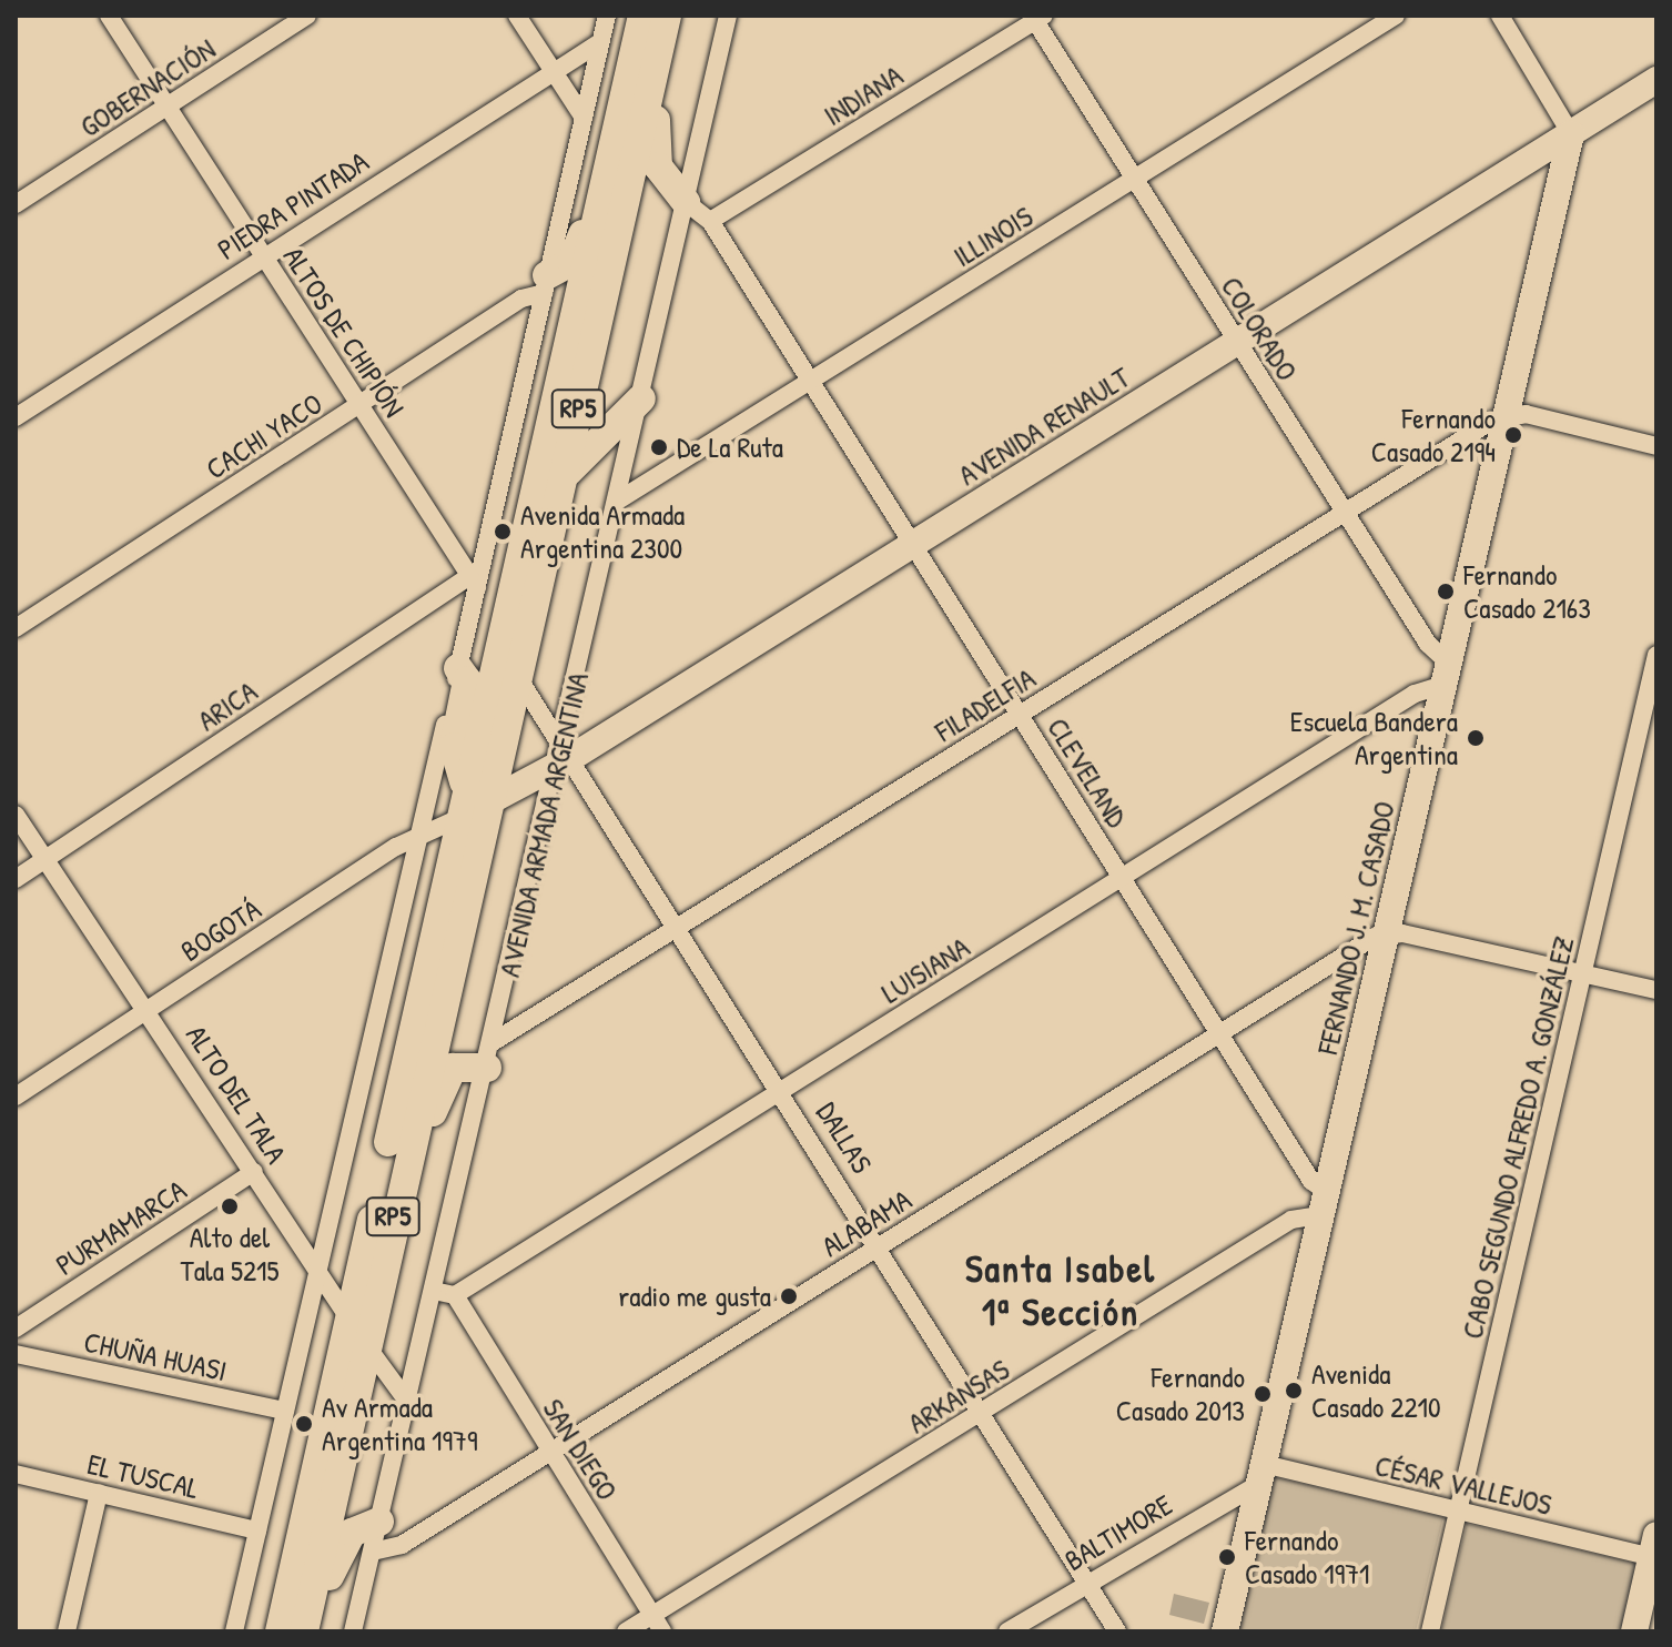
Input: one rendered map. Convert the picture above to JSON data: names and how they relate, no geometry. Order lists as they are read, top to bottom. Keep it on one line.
{"streets":{"main road":["RP5","AVENIDA ARMADA ARGENTINA"],"street":["GOBERNACIÓN","INDIANA","PIEDRA PINTADA","ILLINOIS","COLORADO","ALTOS DE CHIPIÓN","AVENIDA RENAULT","CACHI YACO","FILADELFIA","ARICA","CLEVELAND","FERNANDO J. M. CASADO","BOGOTÁ","LUISIANA","ALTO DEL TALA","DALLAS","CABO SEGUNDO ALFREDO A. GONZÁLEZ","ALABAMA","PURMAMARCA","CHUÑA HUASI","ARKANSAS","SAN DIEGO","EL TUSCAL","CÉSAR VALLEJOS","BALTIMORE"]},"crossings":[["GOBERNACIÓN","ALTOS DE CHIPIÓN"],["INDIANA","COLORADO"],["INDIANA","CLEVELAND"],["PIEDRA PINTADA","ALTOS DE CHIPIÓN"],["ILLINOIS","COLORADO"],["ILLINOIS","CLEVELAND"],["ILLINOIS","AVENIDA ARMADA ARGENTINA"],["COLORADO","AVENIDA RENAULT"],["COLORADO","FILADELFIA"],["COLORADO","FERNANDO J. M. CASADO"],["COLORADO","LUISIANA"],["ALTOS DE CHIPIÓN","CACHI YACO"],["ALTOS DE CHIPIÓN","ARICA"],["AVENIDA RENAULT","CLEVELAND"],["AVENIDA RENAULT","AVENIDA ARMADA ARGENTINA"],["AVENIDA RENAULT","FERNANDO J. M. CASADO"],["AVENIDA RENAULT","DALLAS"],["FILADELFIA","CLEVELAND"],["FILADELFIA","AVENIDA ARMADA ARGENTINA"],["FILADELFIA","FERNANDO J. M. CASADO"],["FILADELFIA","DALLAS"],["ARICA","ALTO DEL TALA"],["CLEVELAND","AVENIDA ARMADA ARGENTINA"],["CLEVELAND","FERNANDO J. M. CASADO"],["CLEVELAND","LUISIANA"],["CLEVELAND","ALABAMA"],["CLEVELAND","ARKANSAS"],["AVENIDA ARMADA ARGENTINA","BOGOTÁ"],["AVENIDA ARMADA ARGENTINA","ALTO DEL TALA"],["AVENIDA ARMADA ARGENTINA","DALLAS"],["AVENIDA ARMADA ARGENTINA","ALABAMA"],["FERNANDO J. M. CASADO","LUISIANA"],["FERNANDO J. M. CASADO","ALABAMA"],["FERNANDO J. M. CASADO","ARKANSAS"],["FERNANDO J. M. CASADO","CÉSAR VALLEJOS"],["FERNANDO J. M. CASADO","BALTIMORE"],["BOGOTÁ","ALTO DEL TALA"],["LUISIANA","DALLAS"],["LUISIANA","SAN DIEGO"],["ALTO DEL TALA","PURMAMARCA"],["DALLAS","ALABAMA"],["DALLAS","ARKANSAS"],["DALLAS","BALTIMORE"],["CABO SEGUNDO ALFREDO A. GONZÁLEZ","CÉSAR VALLEJOS"],["ALABAMA","SAN DIEGO"],["ARKANSAS","SAN DIEGO"],["CÉSAR VALLEJOS","BALTIMORE"]],"districts":["Santa Isabel 1ª Sección"],"places":["Fernando Casado 2194","De La Ruta","Avenida Armada Argentina 2300","Fernando Casado 2163","Escuela Bandera Argentina","Alto del Tala 5215","radio me gusta","Avenida Casado 2210","Fernando Casado 2013","Av Armada Argentina 1979","Fernando Casado 1971"]}
